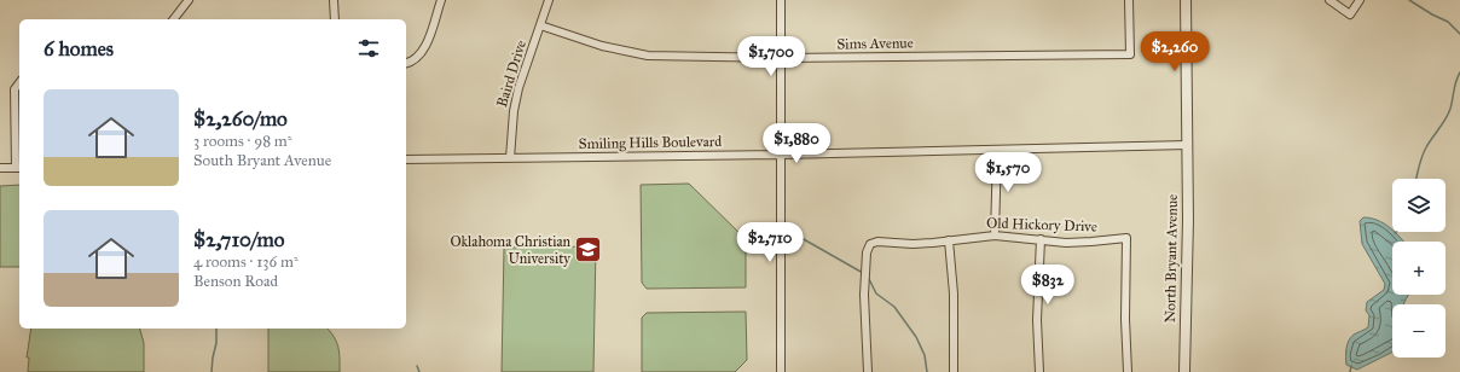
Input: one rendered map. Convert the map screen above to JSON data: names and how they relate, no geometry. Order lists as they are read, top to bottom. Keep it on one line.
{"streets":{"street":["Sims Avenue","Baird Drive","Smiling Hills Boulevard","Old Hickory Drive","North Bryant Avenue"]},"crossings":[["Sims Avenue","Baird Drive"],["Baird Drive","Smiling Hills Boulevard"],["Smiling Hills Boulevard","North Bryant Avenue"]],"places":{"school or university":["Oklahoma Christian University"]},"page":{"heading":"6 homes","price":["$2,260","$1,700","$1,880","$1,570","$2,710","$832"],"list":[{"name":"$2,260/mo","note":"3 rooms · 98 m² · South Bryant Avenue"},{"name":"$2,710/mo","note":"4 rooms · 136 m² · Benson Road"}],"map_buttons":["+","−"]}}
